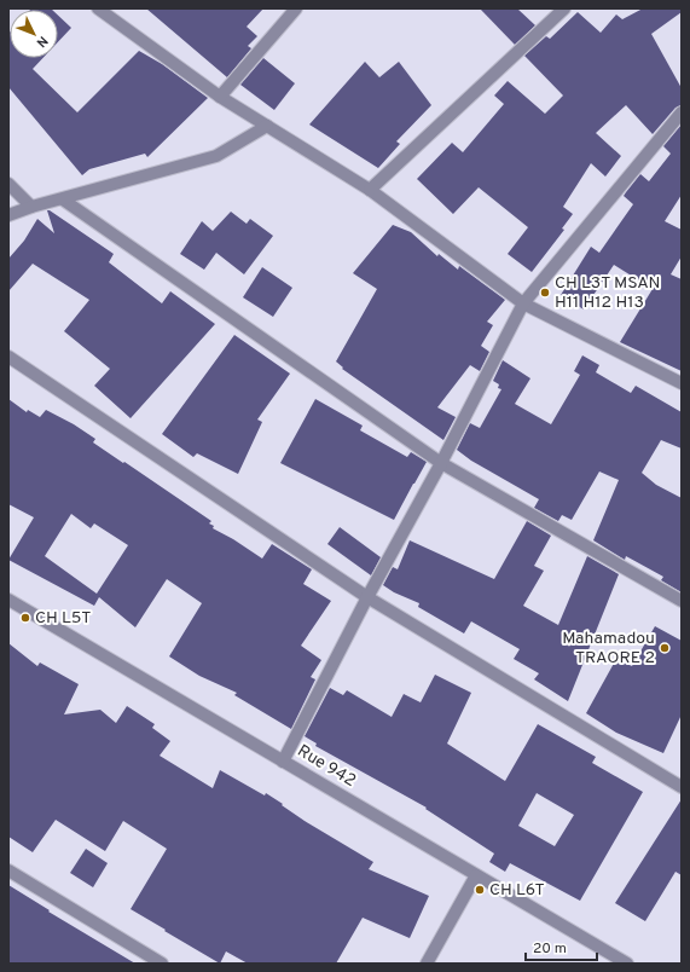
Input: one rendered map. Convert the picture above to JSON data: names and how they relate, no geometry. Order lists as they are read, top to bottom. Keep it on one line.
{"streets":{"street":["Rue 942"]},"places":["CH L3T MSAN H11 H12 H13","CH L5T","Mahamadou TRAORE 2","CH L6T"],"scale_bar":"20 m","north":"bottom right"}
